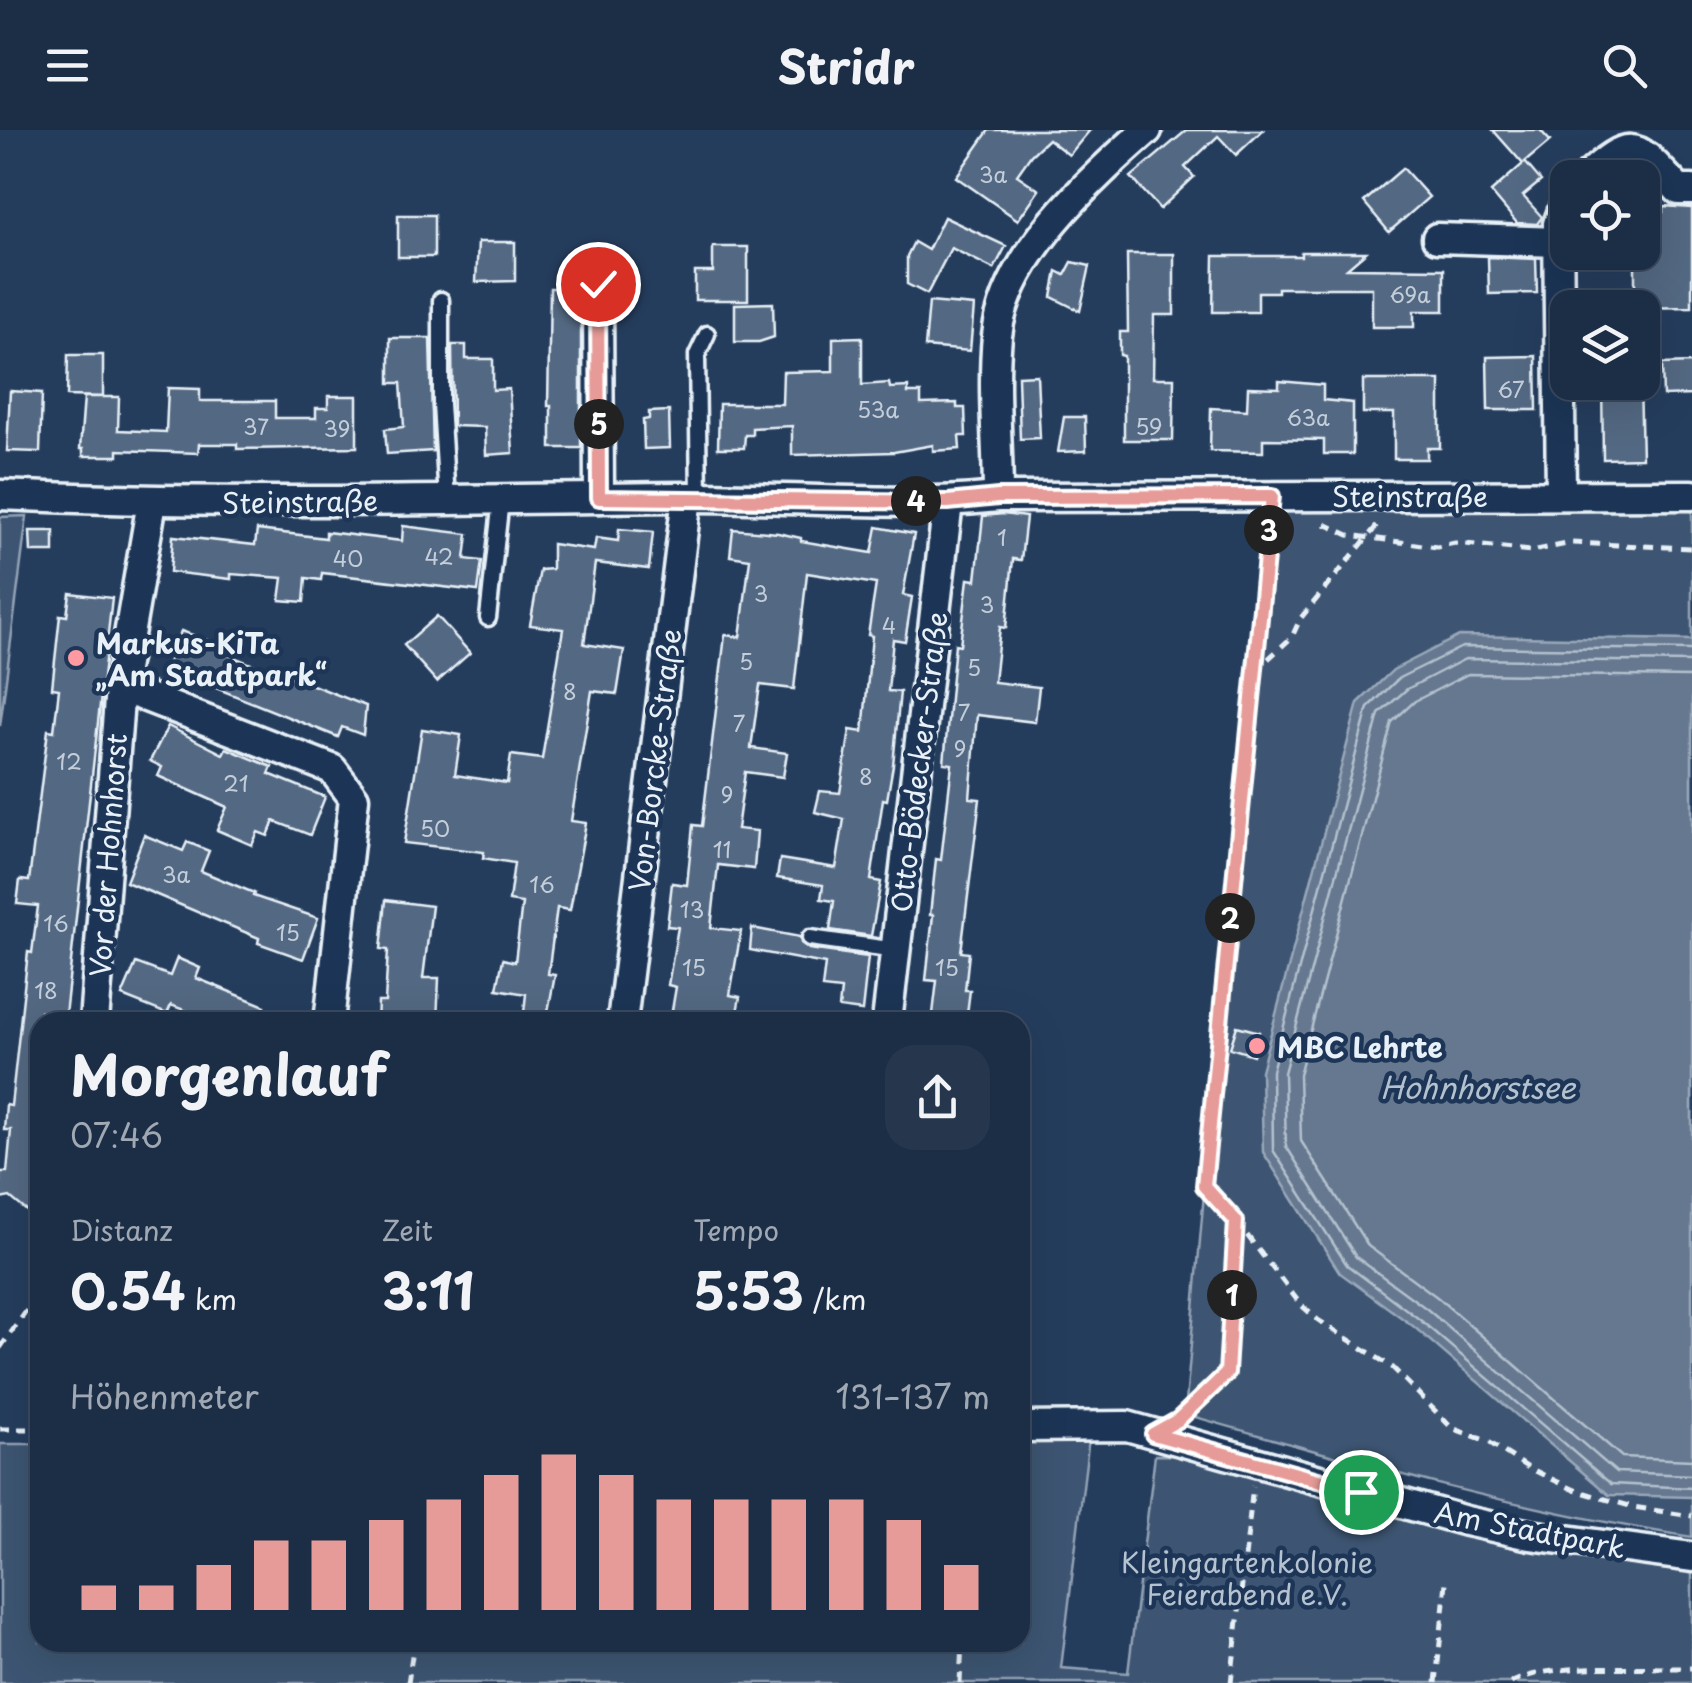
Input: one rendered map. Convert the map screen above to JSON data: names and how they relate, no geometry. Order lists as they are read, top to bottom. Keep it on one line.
{"streets":{"street":["Steinstraße","Von-Borcke-Straße","Otto-Bödecker-Straße","Vor der Hohnhorst","Am Stadtpark"]},"crossings":[["Steinstraße","Von-Borcke-Straße"],["Steinstraße","Otto-Bödecker-Straße"],["Steinstraße","Vor der Hohnhorst"]],"water":["Hohnhorstsee"],"parks":["Kleingartenkolonie Feierabend e.V."],"places":["Markus-KiTa „Am Stadtpark“","MBC Lehrte"],"house_numbers":["3a","69a","67","53a","63a","37","59","39","1","42","40","3","3","4","5","5","8","7","7","9","12","8","21","9","50","11","3a","16","13","16","15","15","15","18"],"page":{"header":"Stridr","pins":["5","4","3","2","1"],"heading":["Morgenlauf","07:46"],"stats":[["Distanz","0.54 km"],["Zeit","3:11"],["Tempo","5:53 /km"]],"chart":["Höhenmeter","131–137 m"]}}
